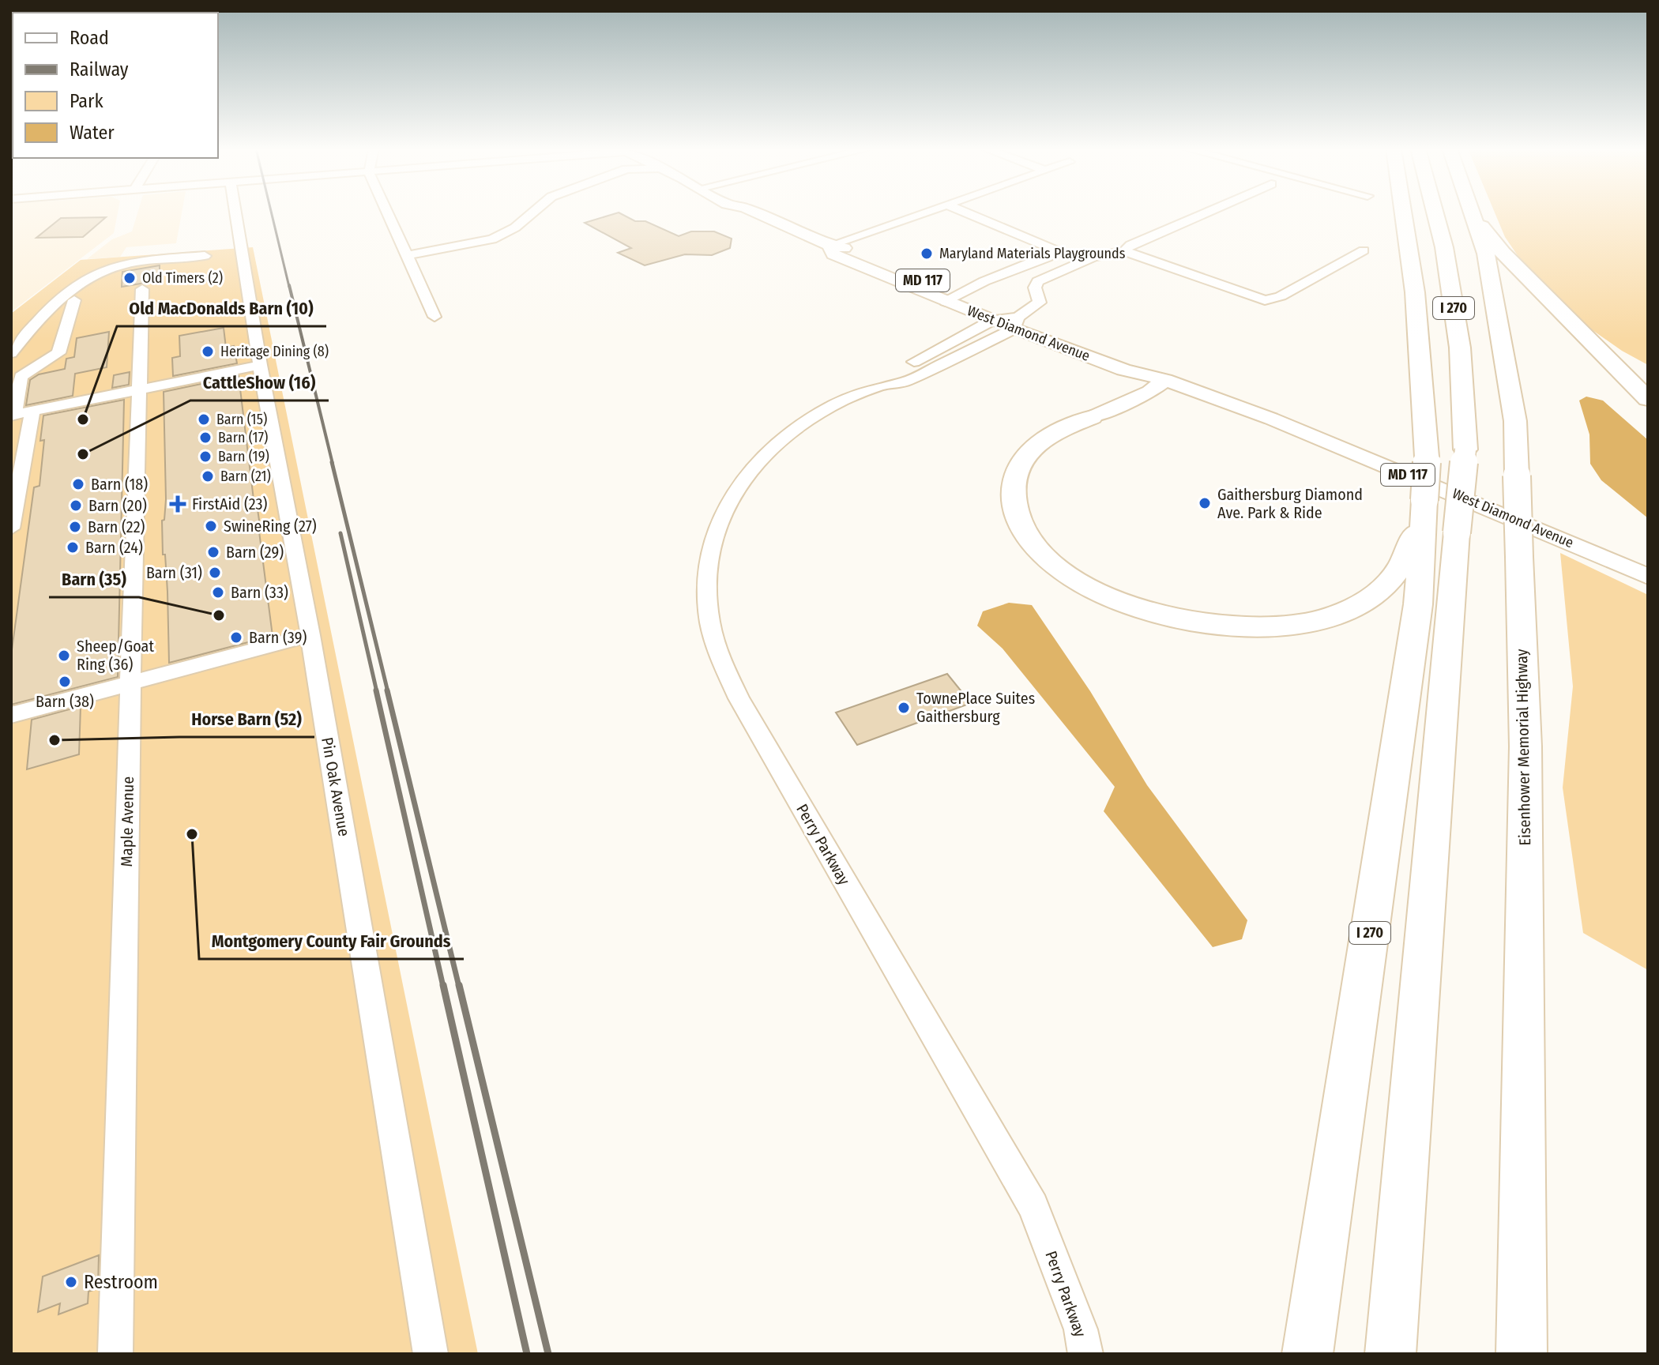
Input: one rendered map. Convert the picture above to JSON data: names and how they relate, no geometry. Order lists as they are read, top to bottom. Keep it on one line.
{"streets":{"highway":["I 270","Eisenhower Memorial Highway"],"main road":["MD 117","West Diamond Avenue"],"street":["Pin Oak Avenue","Maple Avenue","Perry Parkway"]},"crossings":[["West Diamond Avenue","Perry Parkway"]],"places":{"other":["Maryland Materials Playgrounds","Old Timers (2)","Heritage Dining (8)","Old MacDonalds Barn (10)","Barn (15)","Barn (17)","CattleShow (16)","Barn (19)","Barn (21)","Barn (18)","Gaithersburg Diamond Ave. Park & Ride","Barn (20)","SwineRing (27)","Barn (22)","Barn (24)","Barn (29)","Barn (31)","Barn (33)","Barn (35)","Barn (39)","Sheep/Goat Ring (36)","Barn (38)","TownePlace Suites Gaithersburg","Horse Barn (52)","Montgomery County Fair Grounds","Restroom"],"health":["FirstAid (23)"]},"legend":["Road","Railway","Park","Water"]}
